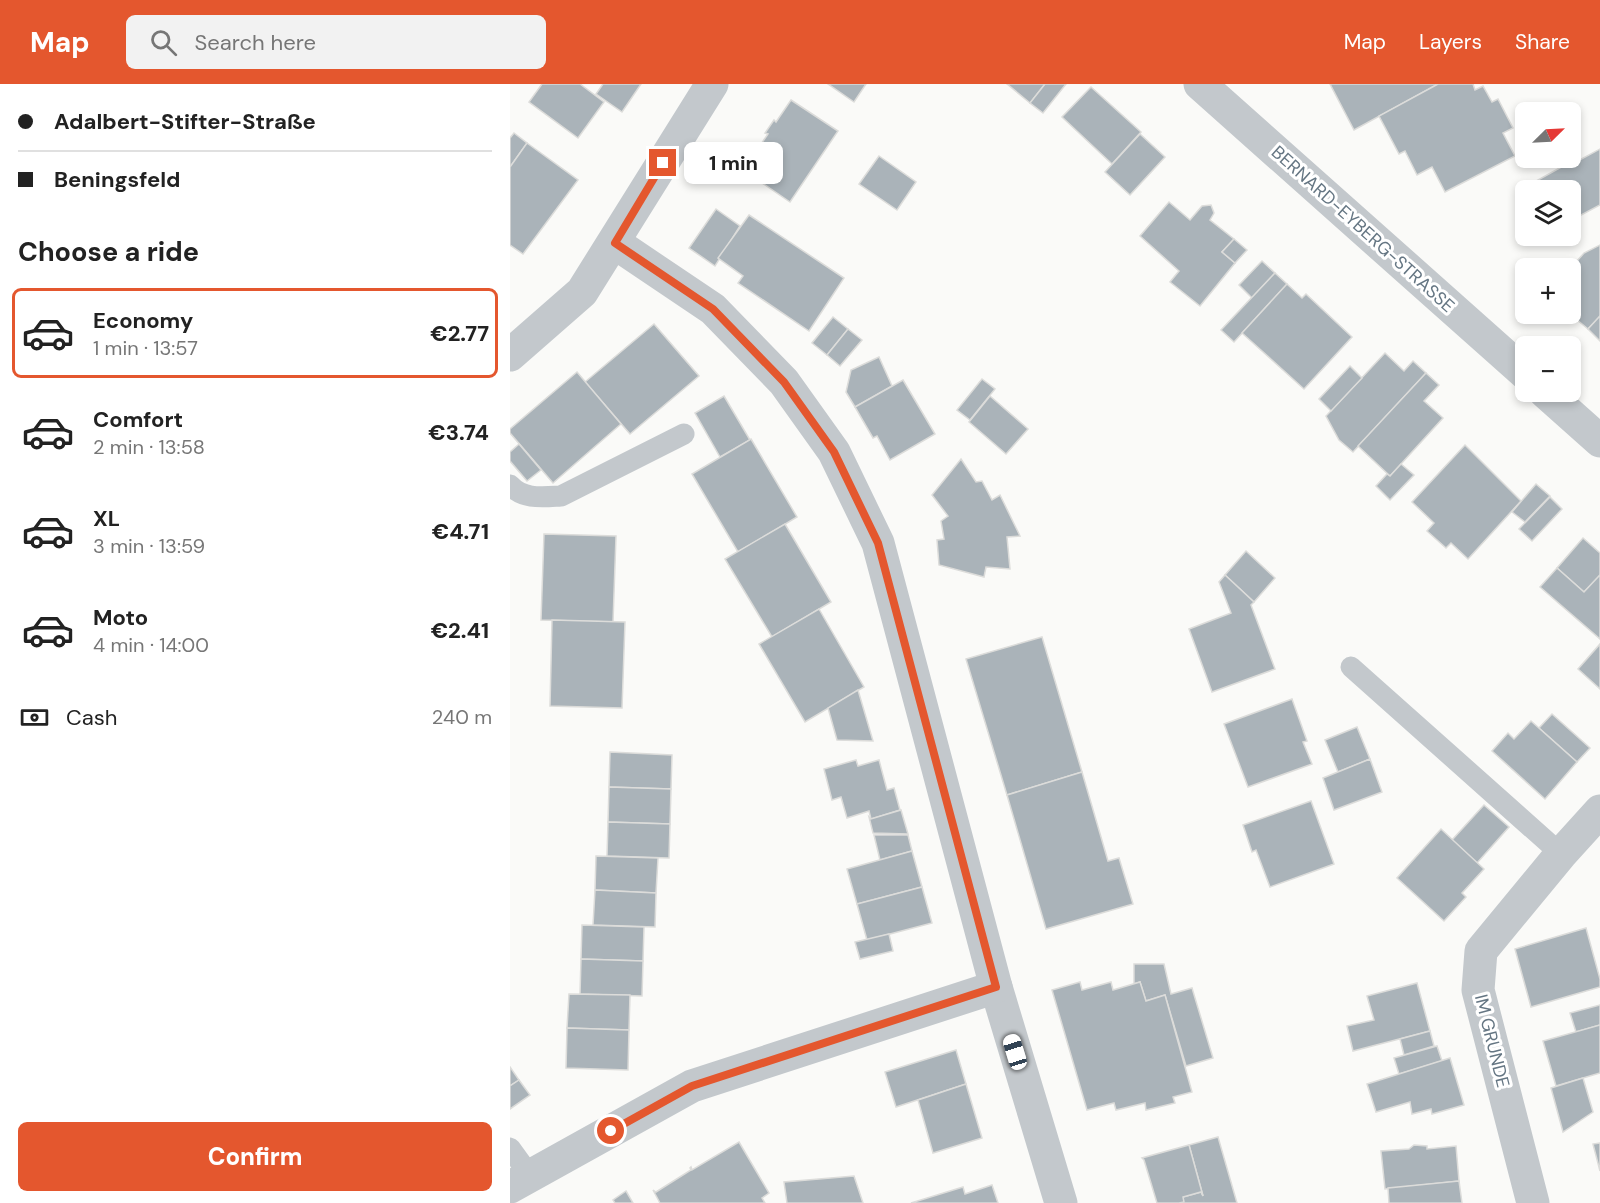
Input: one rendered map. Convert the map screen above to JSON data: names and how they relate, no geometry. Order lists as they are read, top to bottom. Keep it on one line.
{"streets":{"street":["BERNARD-EYBERG-STRASSE","IM GRUNDE"]},"north":"top right","page":{"header":"Map","search":"Search here","nav":["Map","Layers","Share"],"banner":["Adalbert-Stifter-Straße","Beningsfeld"],"map_buttons":["+","−"],"bubble":"1 min","heading":"Choose a ride","list":[{"name":"Economy","note":"1 min · 13:57","value":"€2.77"},{"name":"Comfort","note":"2 min · 13:58","value":"€3.74"},{"name":"XL","note":"3 min · 13:59","value":"€4.71"},{"name":"Moto","note":"4 min · 14:00","value":"€2.41"}],"pay":["Cash","240 m"],"buttons":"Confirm"}}
